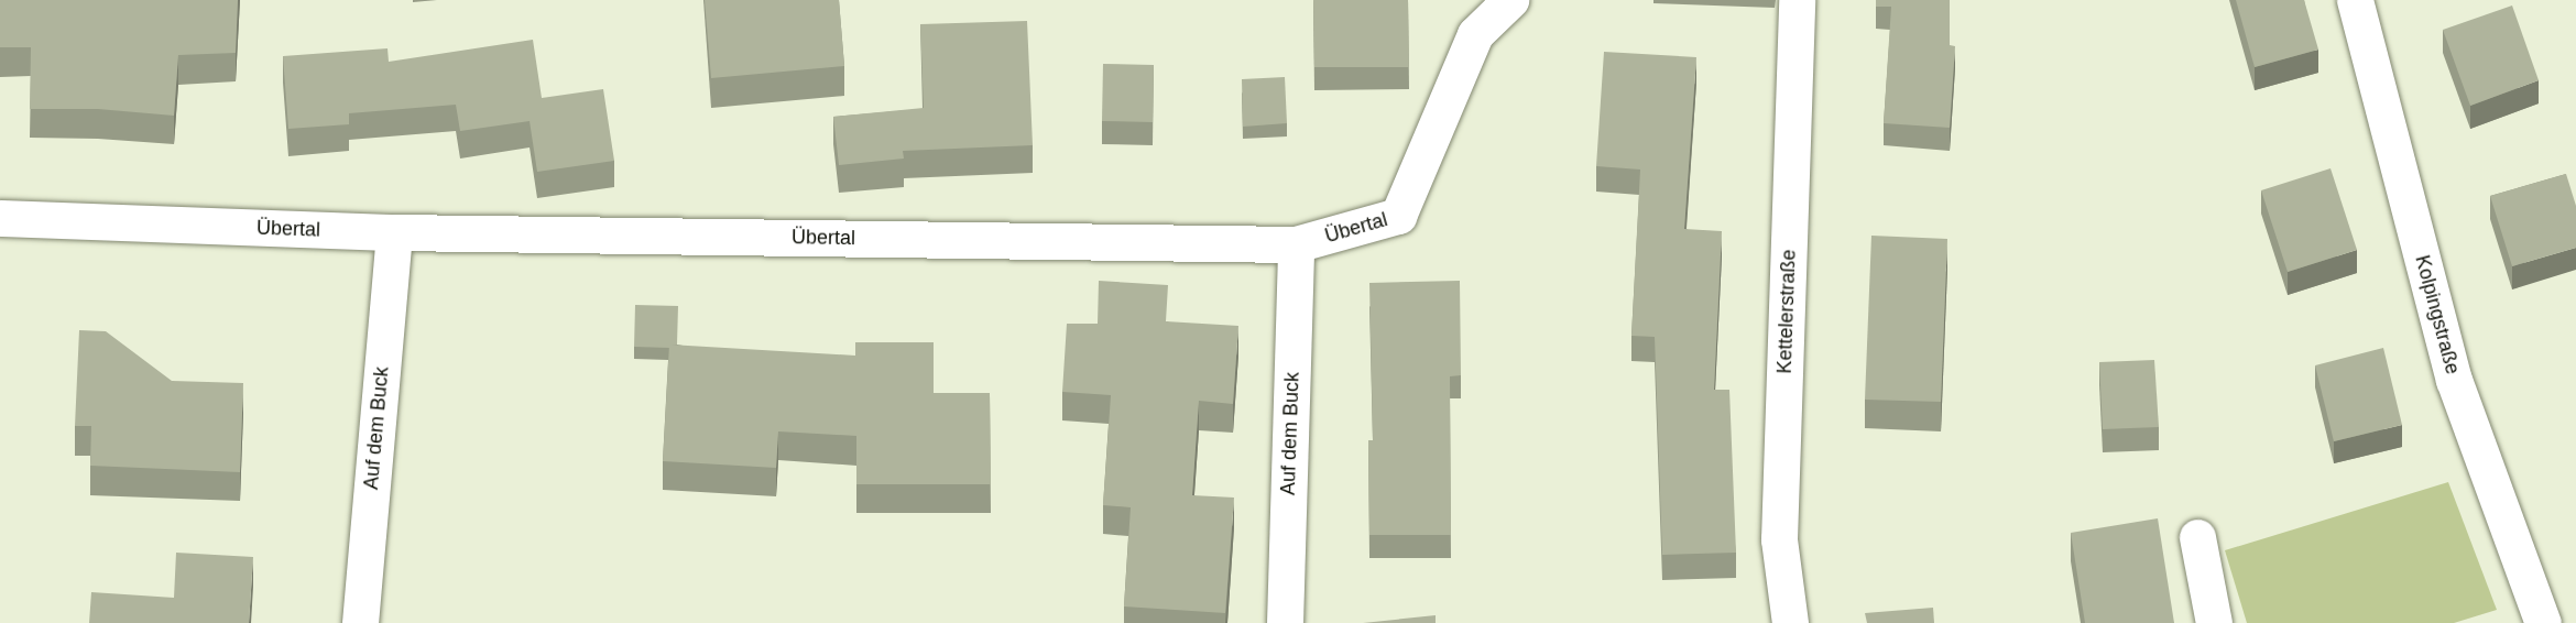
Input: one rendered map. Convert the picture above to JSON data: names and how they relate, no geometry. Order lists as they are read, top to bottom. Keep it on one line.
{"streets":{"street":["Übertal","Kettelerstraße","Kolpingstraße","Auf dem Buck"]},"crossings":[["Übertal","Auf dem Buck"]]}
